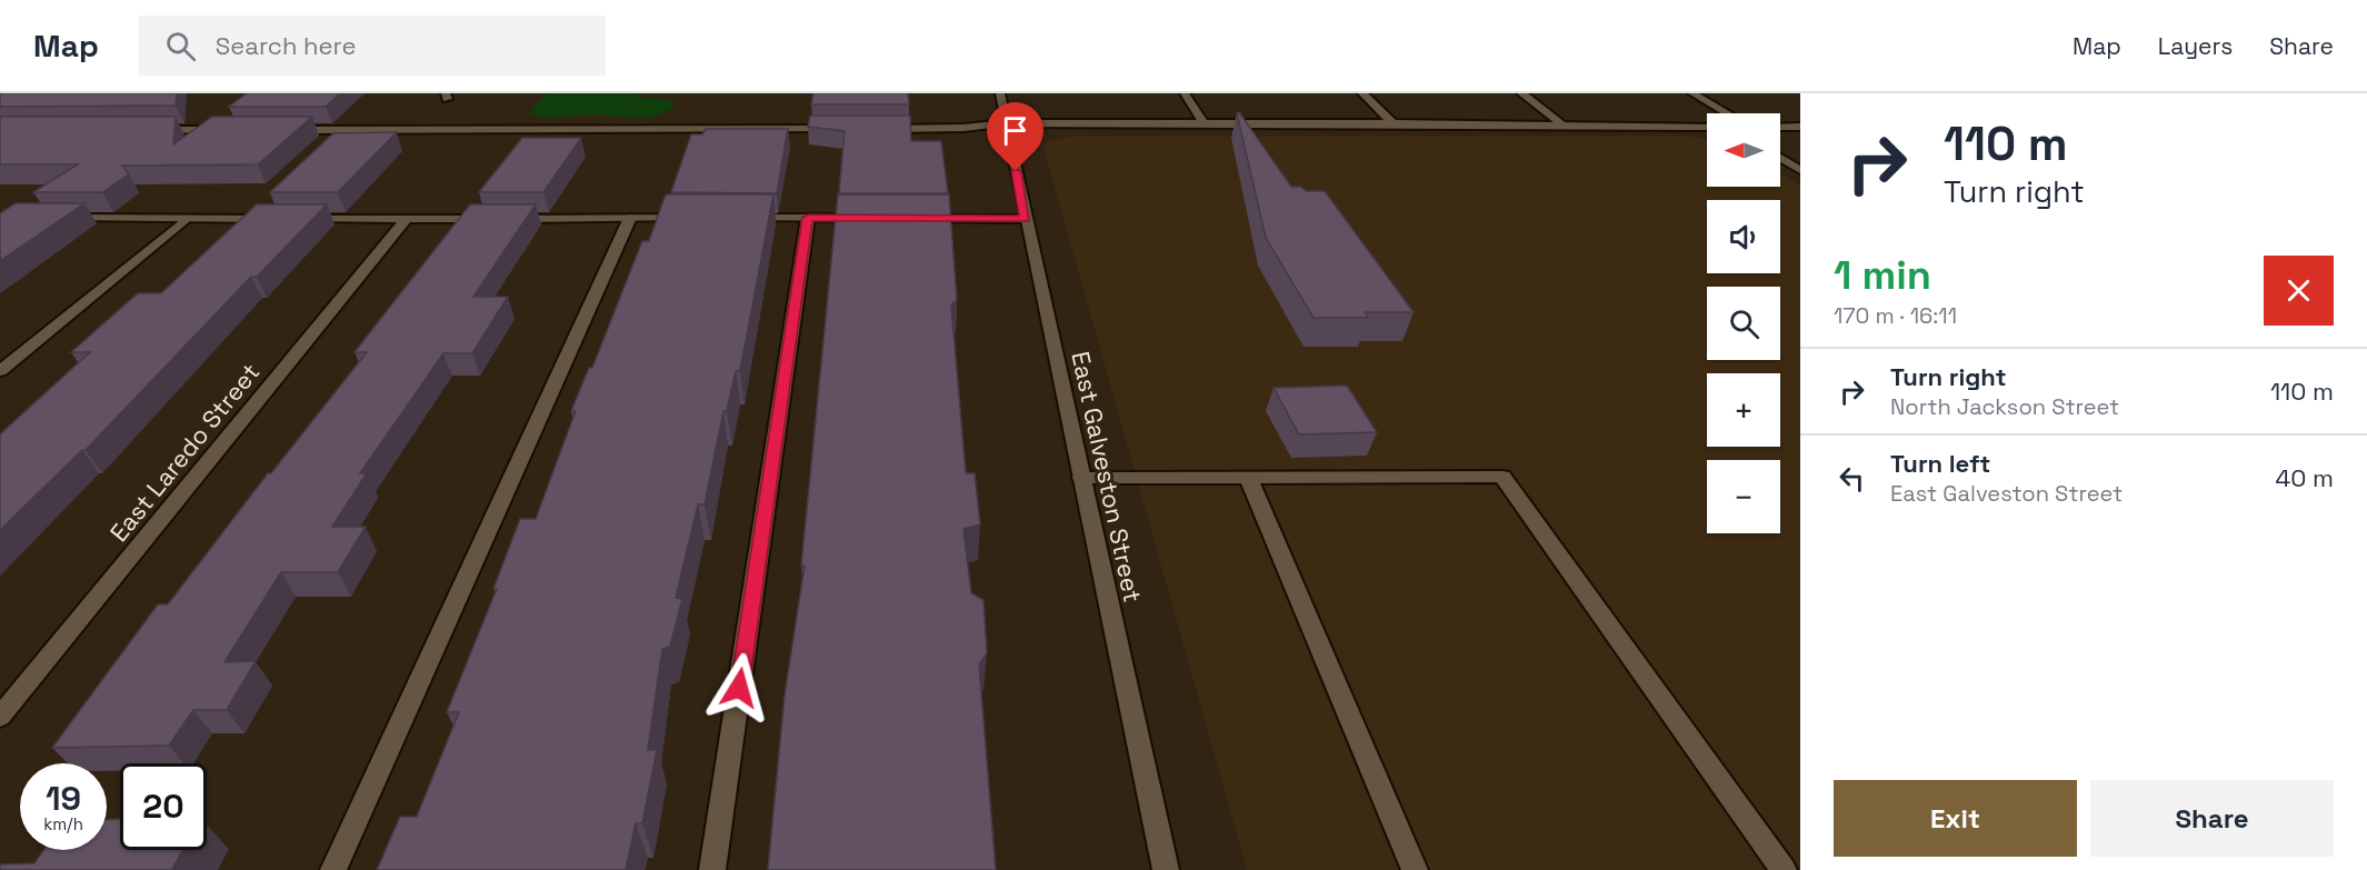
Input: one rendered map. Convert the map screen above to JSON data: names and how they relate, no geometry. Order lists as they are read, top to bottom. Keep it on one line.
{"streets":{"street":["East Laredo Street","East Galveston Street"]},"north":"left","page":{"header":"Map","search":"Search here","nav":["Map","Layers","Share"],"turn":["110 m","Turn right"],"map_buttons":["+","−"],"heading":["1 min","170 m · 16:11"],"list":[{"name":"Turn right","note":"North Jackson Street","value":"110 m"},{"name":"Turn left","note":"East Galveston Street","value":"40 m"}],"speed":"19 km/h","limit":"20","buttons":["Exit","Share"]}}
